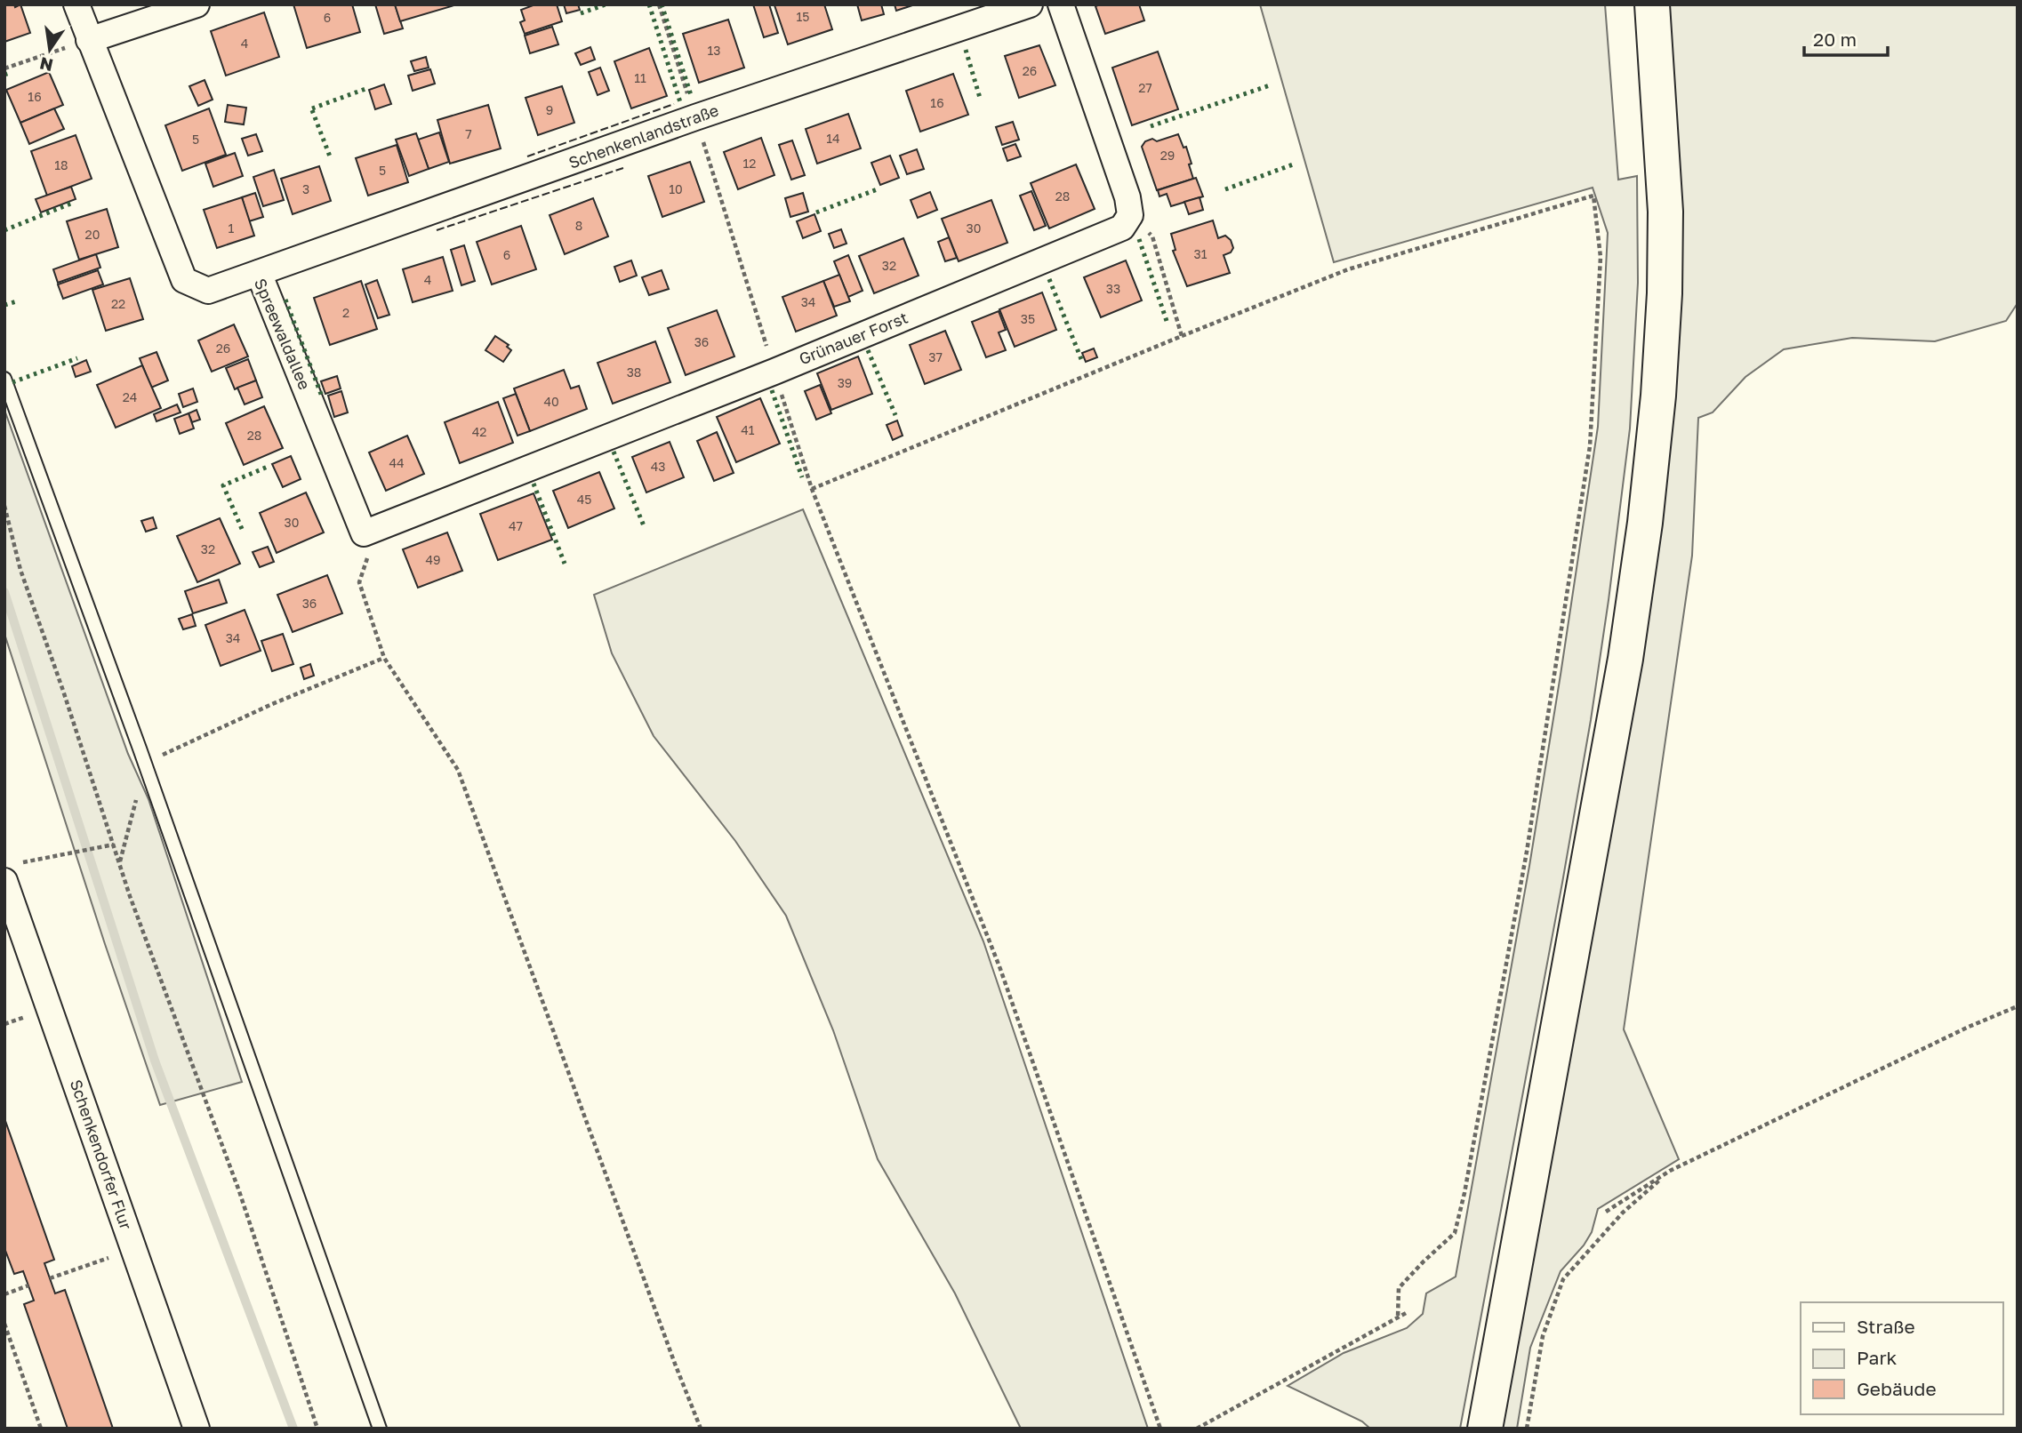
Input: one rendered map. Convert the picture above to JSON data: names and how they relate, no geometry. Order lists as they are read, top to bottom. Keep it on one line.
{"streets":{"street":["Schenkenlandstraße","Spreewaldallee","Grünauer Forst","Schenkendorfer Flur"]},"crossings":[["Schenkenlandstraße","Spreewaldallee"],["Spreewaldallee","Grünauer Forst"]],"house_numbers":["15","6","4","13","26","11","27","16","16","9","7","14","5","29","12","18","5","3","10","28","8","1","30","20","31","6","32","4","33","34","22","2","35","36","26","37","38","39","24","40","41","42","28","44","43","45","30","47","32","49","36","34"],"legend":["Straße","Park","Gebäude"],"scale_bar":"20 m","north":"bottom"}
